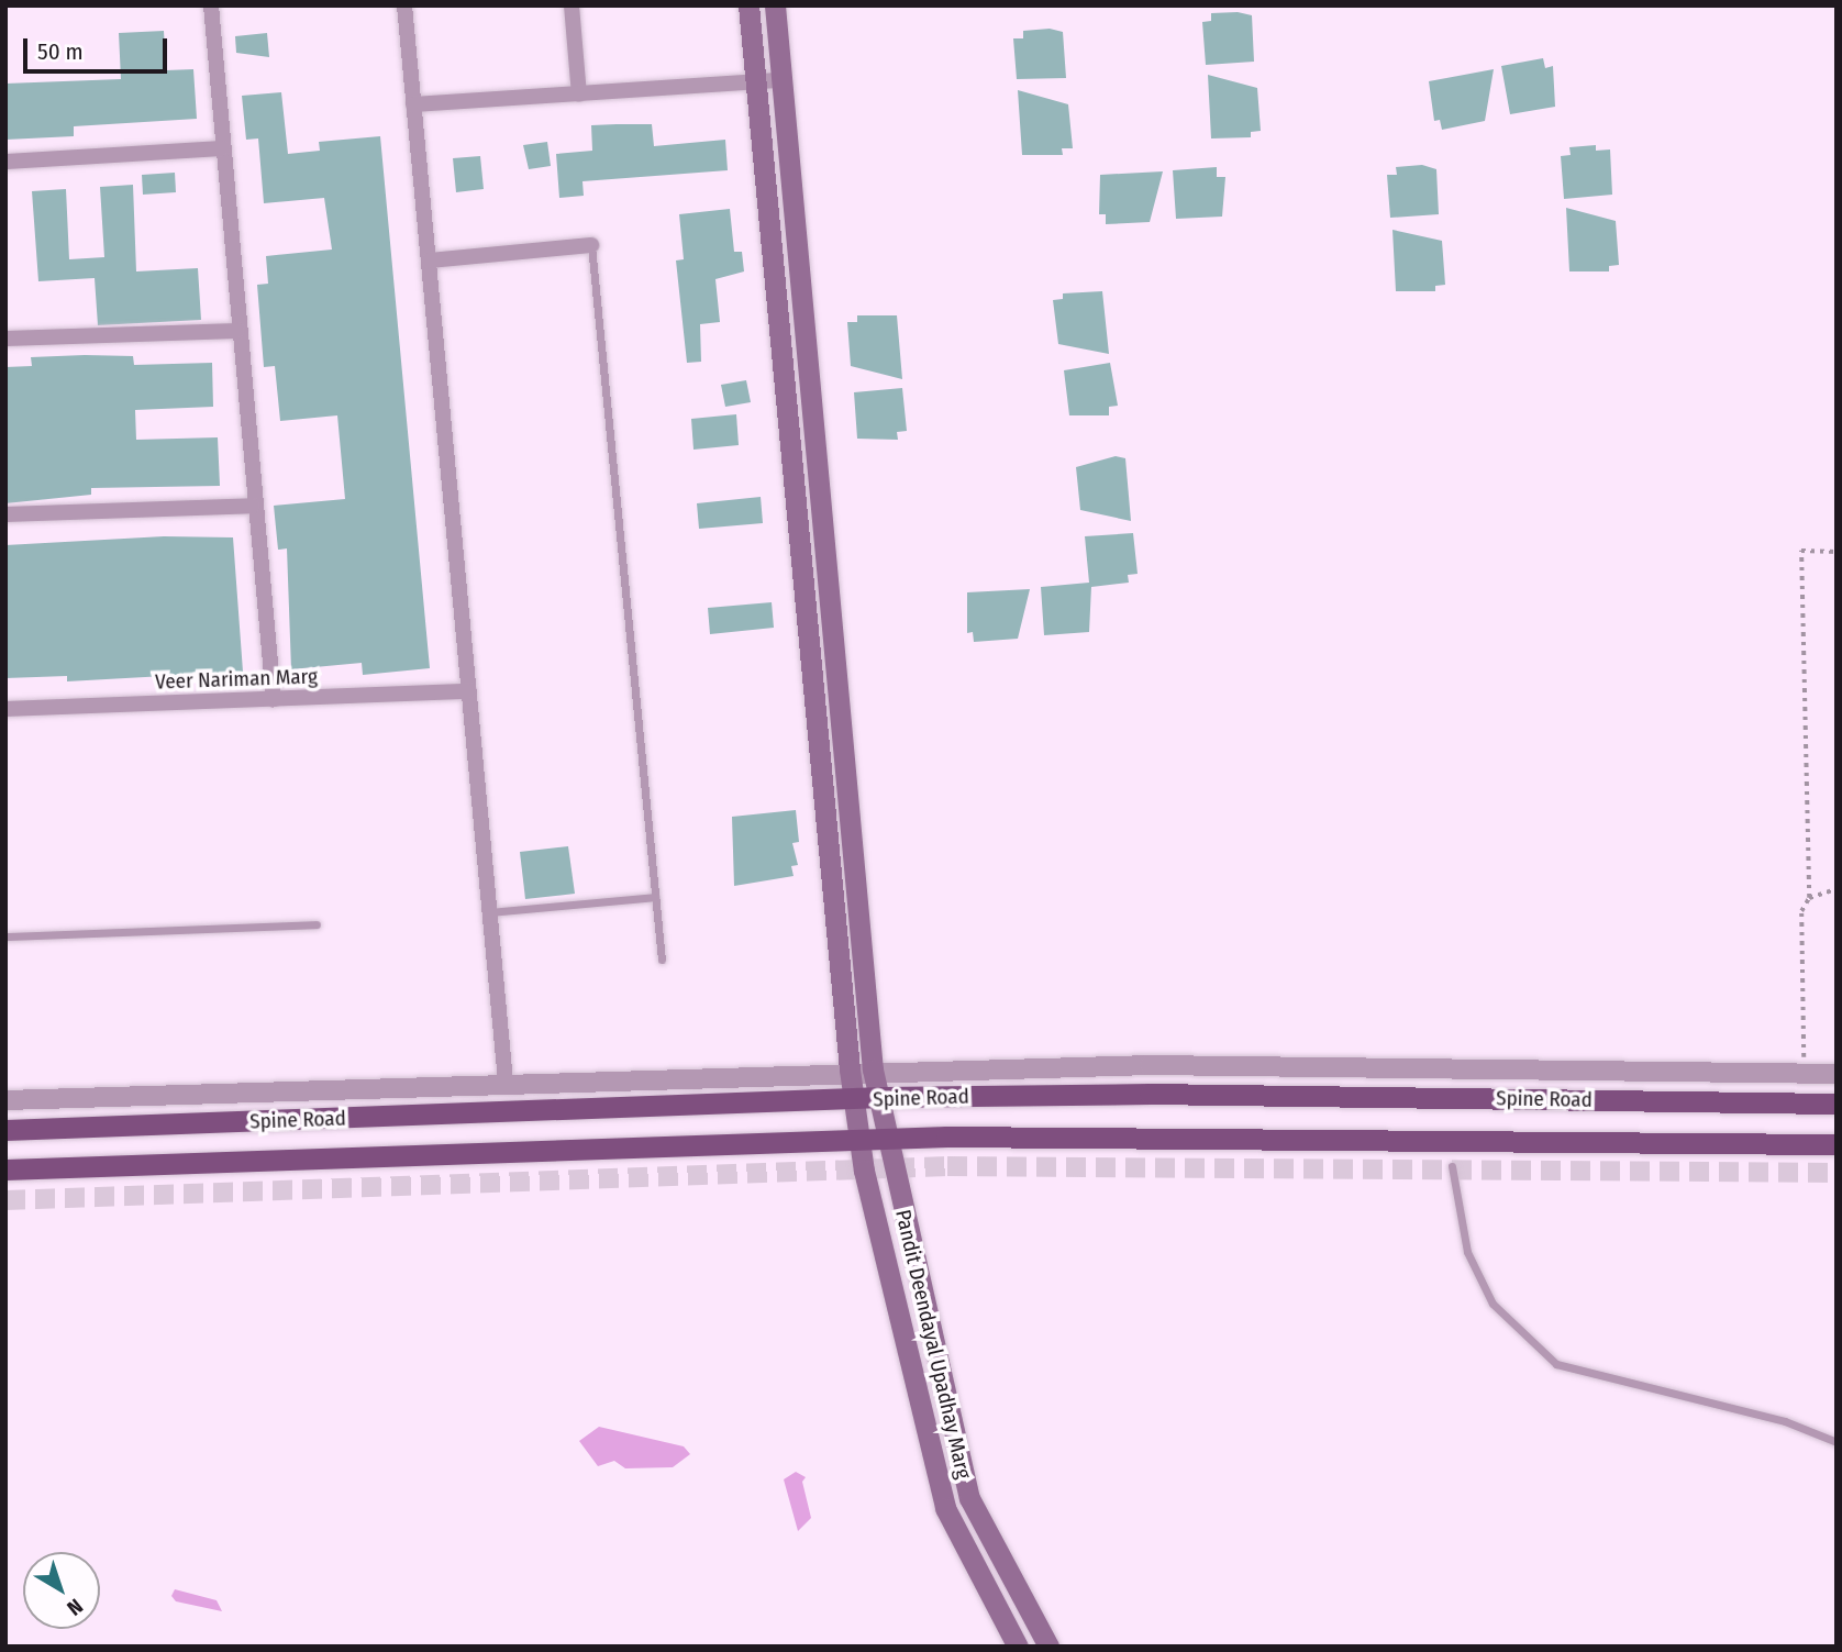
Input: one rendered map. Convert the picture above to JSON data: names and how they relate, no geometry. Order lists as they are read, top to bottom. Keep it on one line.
{"streets":{"main road":["Spine Road","Pandit Deendayal Upadhay Marg"],"street":["Veer Nariman Marg"]},"crossings":[["Spine Road","Pandit Deendayal Upadhay Marg"]],"scale_bar":"50 m","north":"bottom right"}
